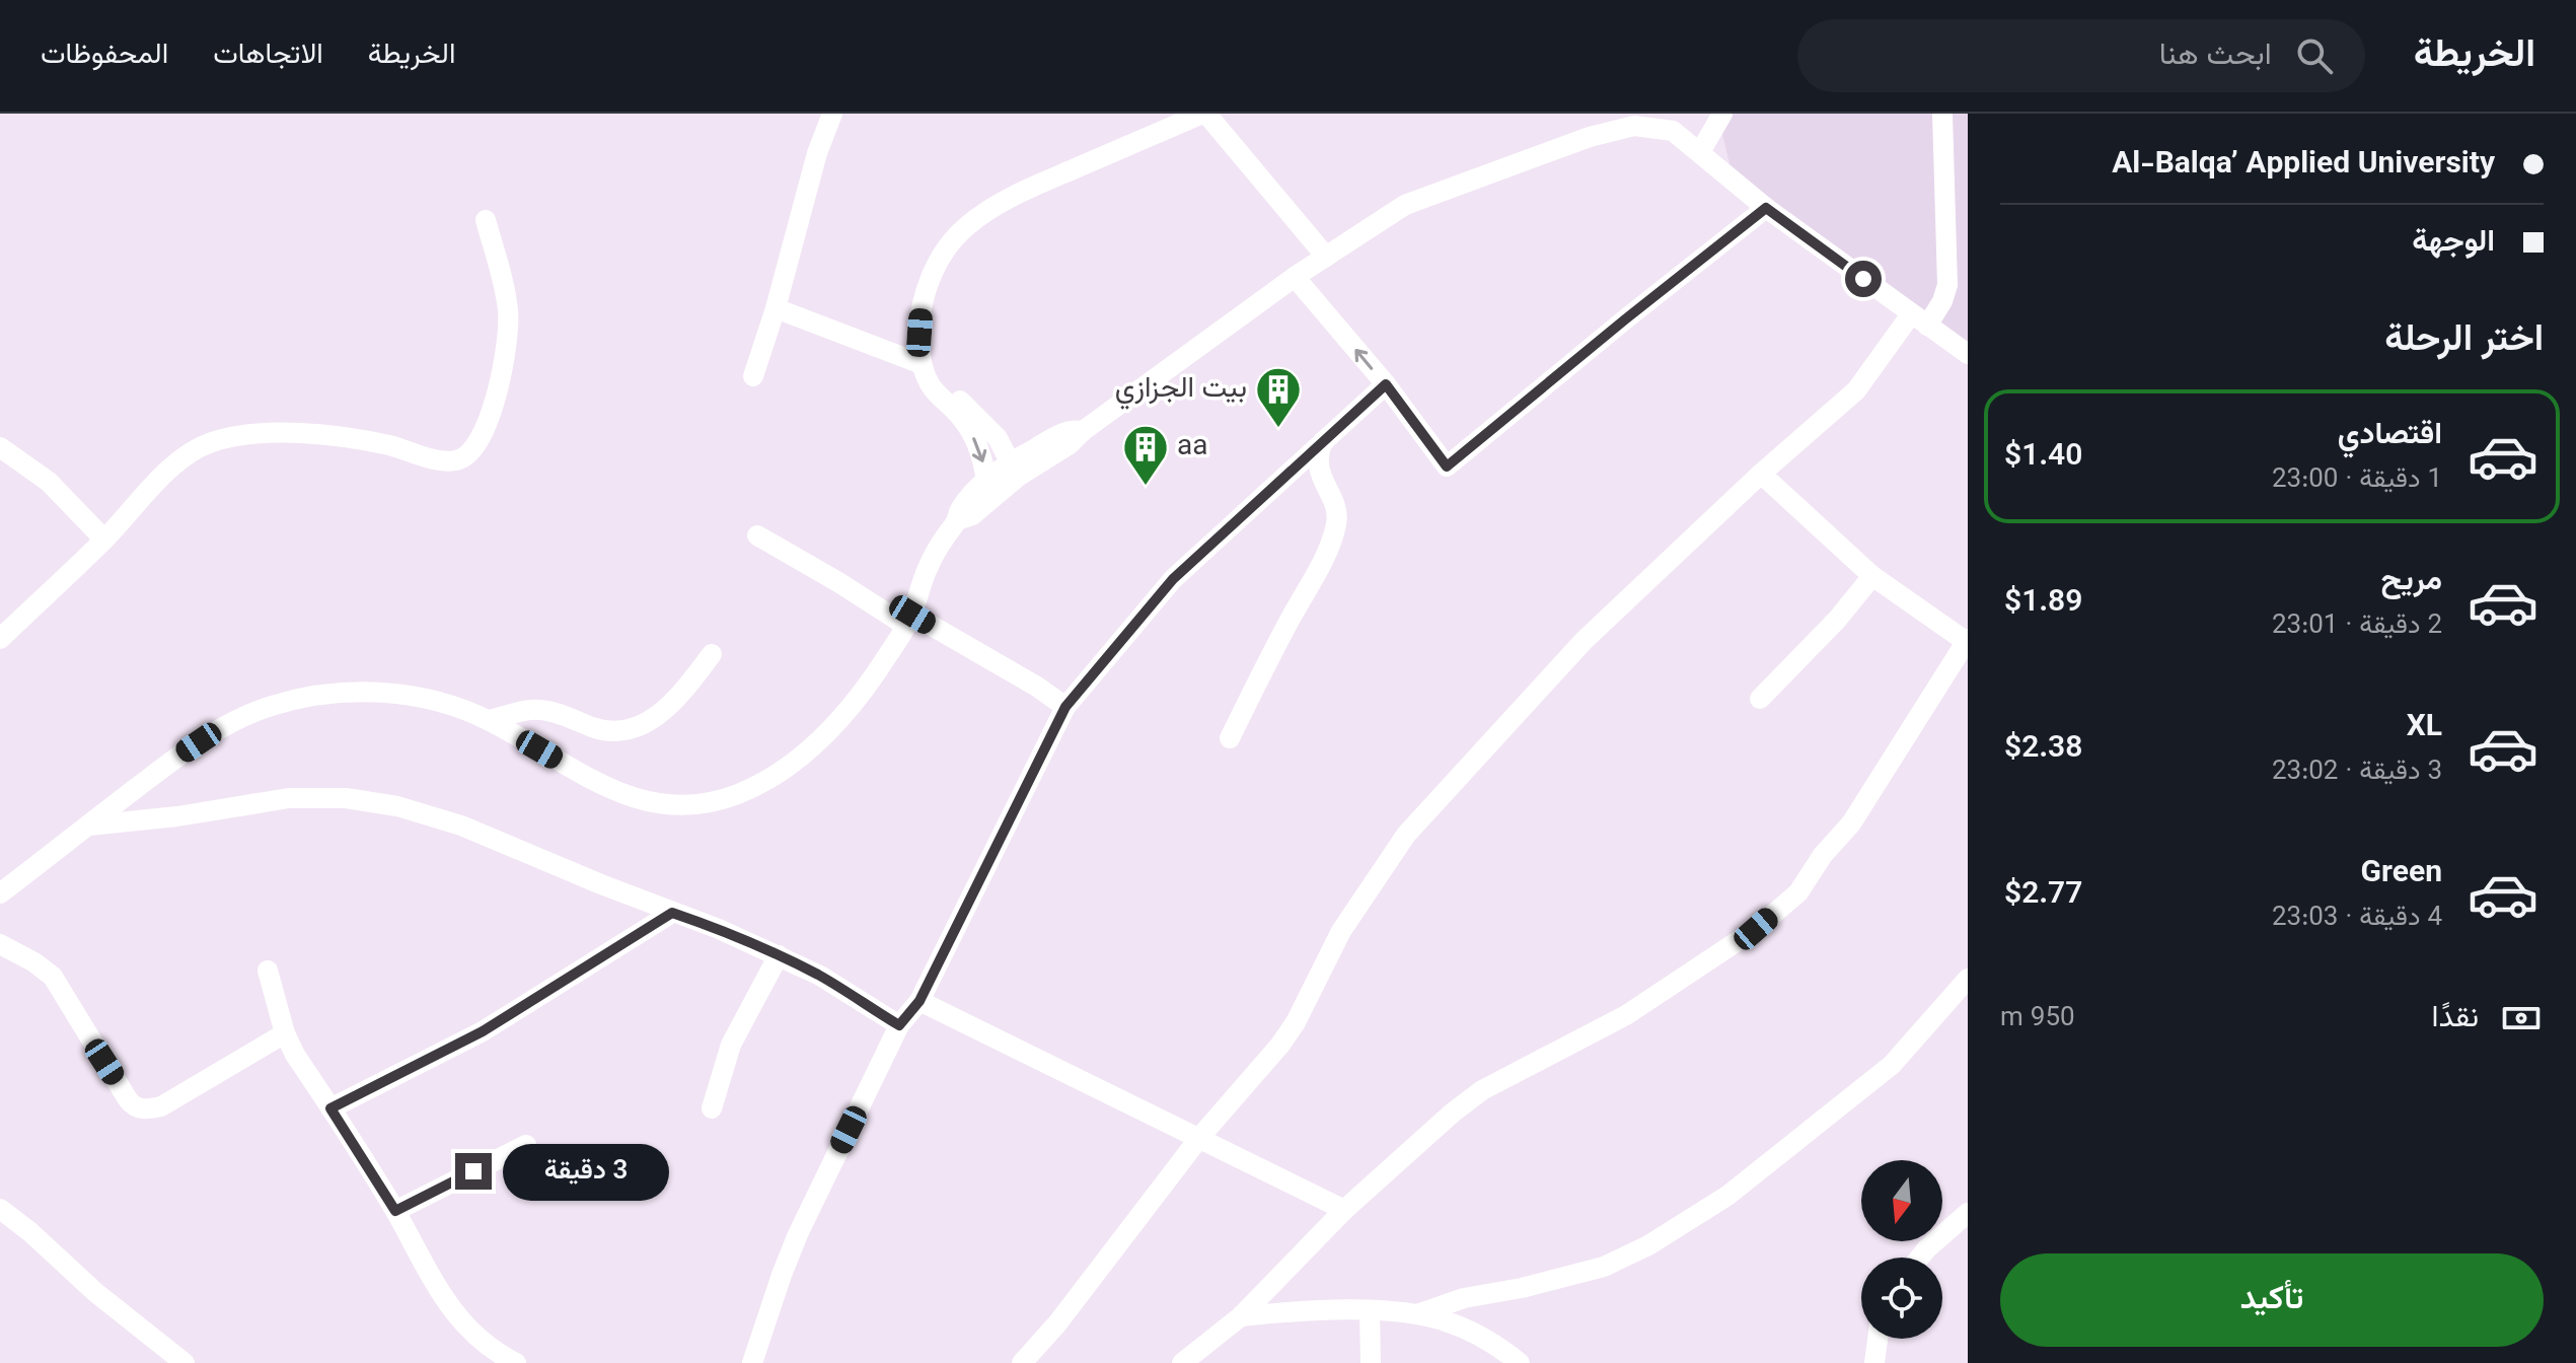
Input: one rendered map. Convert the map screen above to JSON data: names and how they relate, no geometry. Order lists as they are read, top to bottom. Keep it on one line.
{"places":{"building":["بيت الجزازي","aa"]},"north":"bottom","page":{"header":"الخريطة","search":"ابحث هنا","nav":["الخريطة","الاتجاهات","المحفوظات"],"banner":["Al-Balqaʼ Applied University","الوجهة"],"heading":"اختر الرحلة","list":[{"name":"اقتصادي","note":"1 دقيقة · 23:00","value":"$1.40"},{"name":"مريح","note":"2 دقيقة · 23:01","value":"$1.89"},{"name":"XL","note":"3 دقيقة · 23:02","value":"$2.38"},{"name":"Green","note":"4 دقيقة · 23:03","value":"$2.77"}],"pay":["نقدًا","950 m"],"bubble":"3 دقيقة","buttons":"تأكيد"}}
